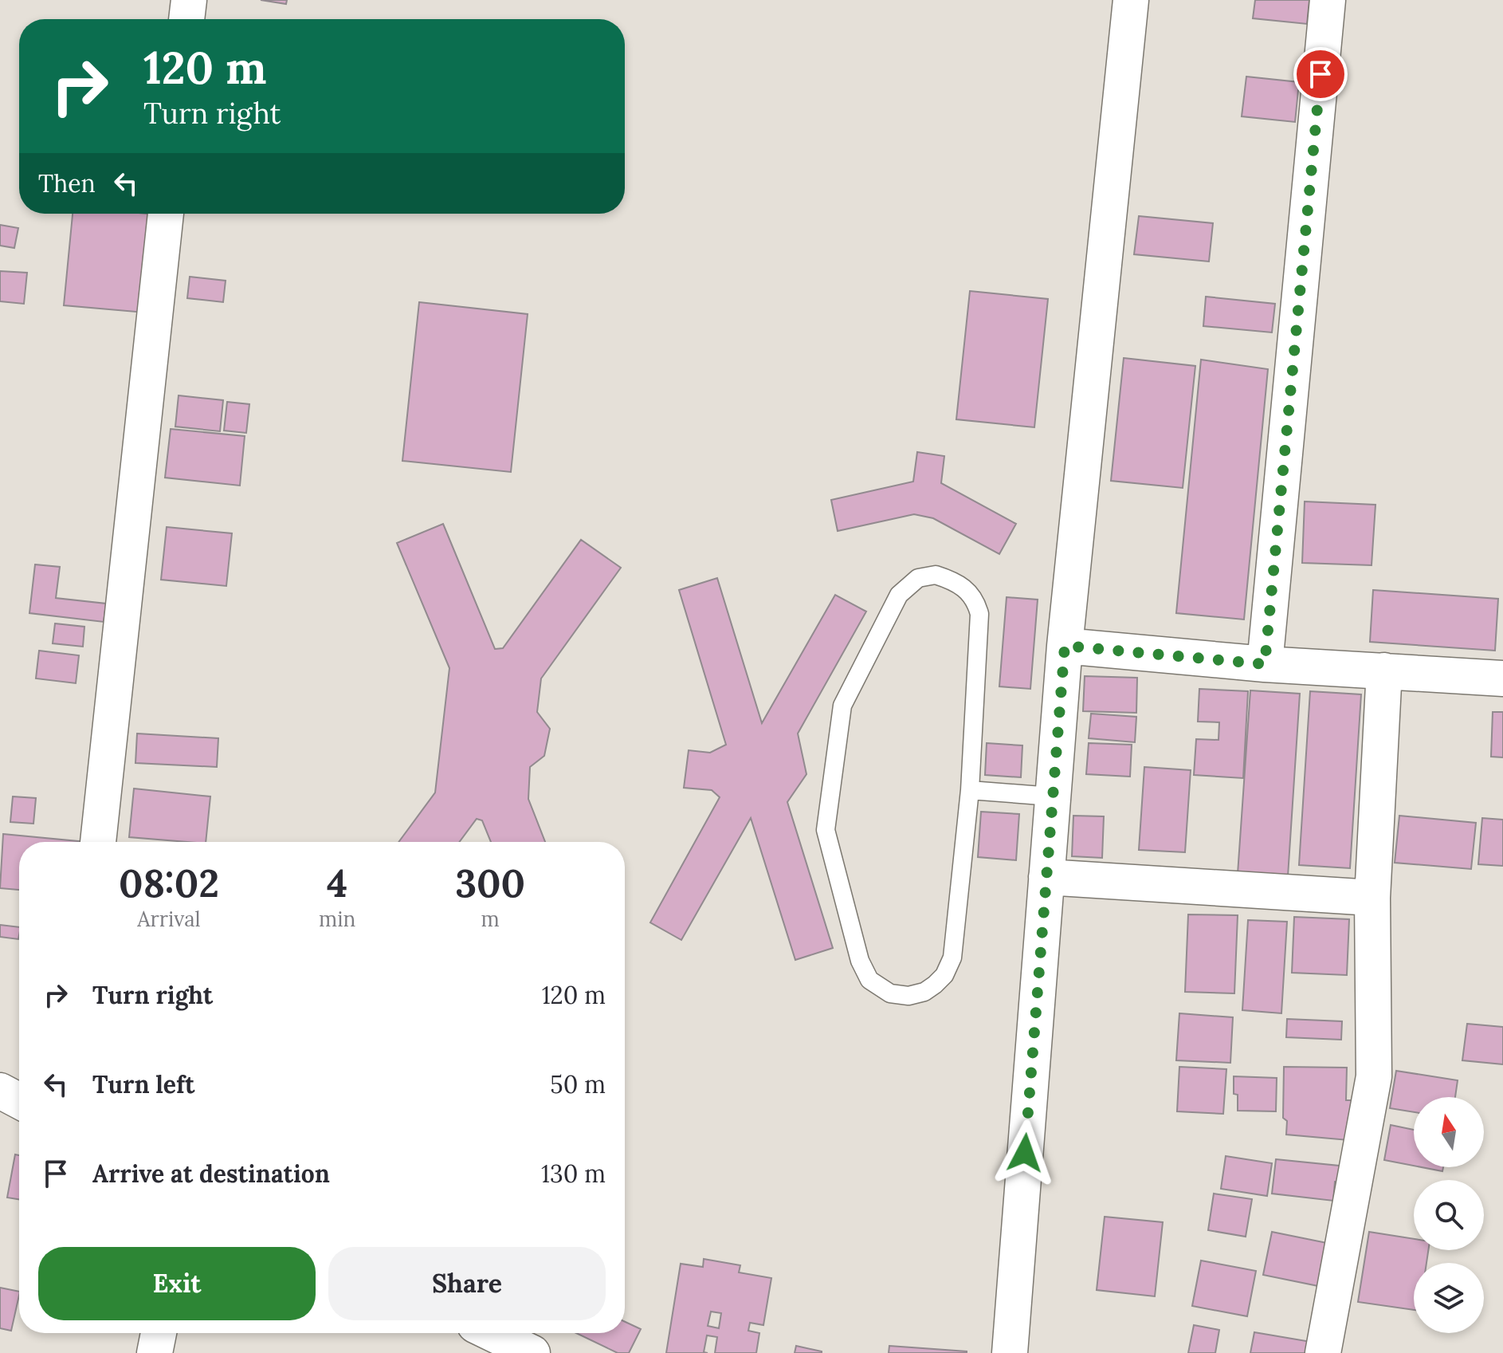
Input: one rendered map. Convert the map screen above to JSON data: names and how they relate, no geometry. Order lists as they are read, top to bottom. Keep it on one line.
{"north":"top","page":{"turn":["120 m","Turn right"],"then":"Then","eta":["08:02","Arrival","4","min","300","m"],"list":[{"name":"Turn right","value":"120 m"},{"name":"Turn left","value":"50 m"},{"name":"Arrive at destination","value":"130 m"}],"buttons":["Exit","Share"]}}
